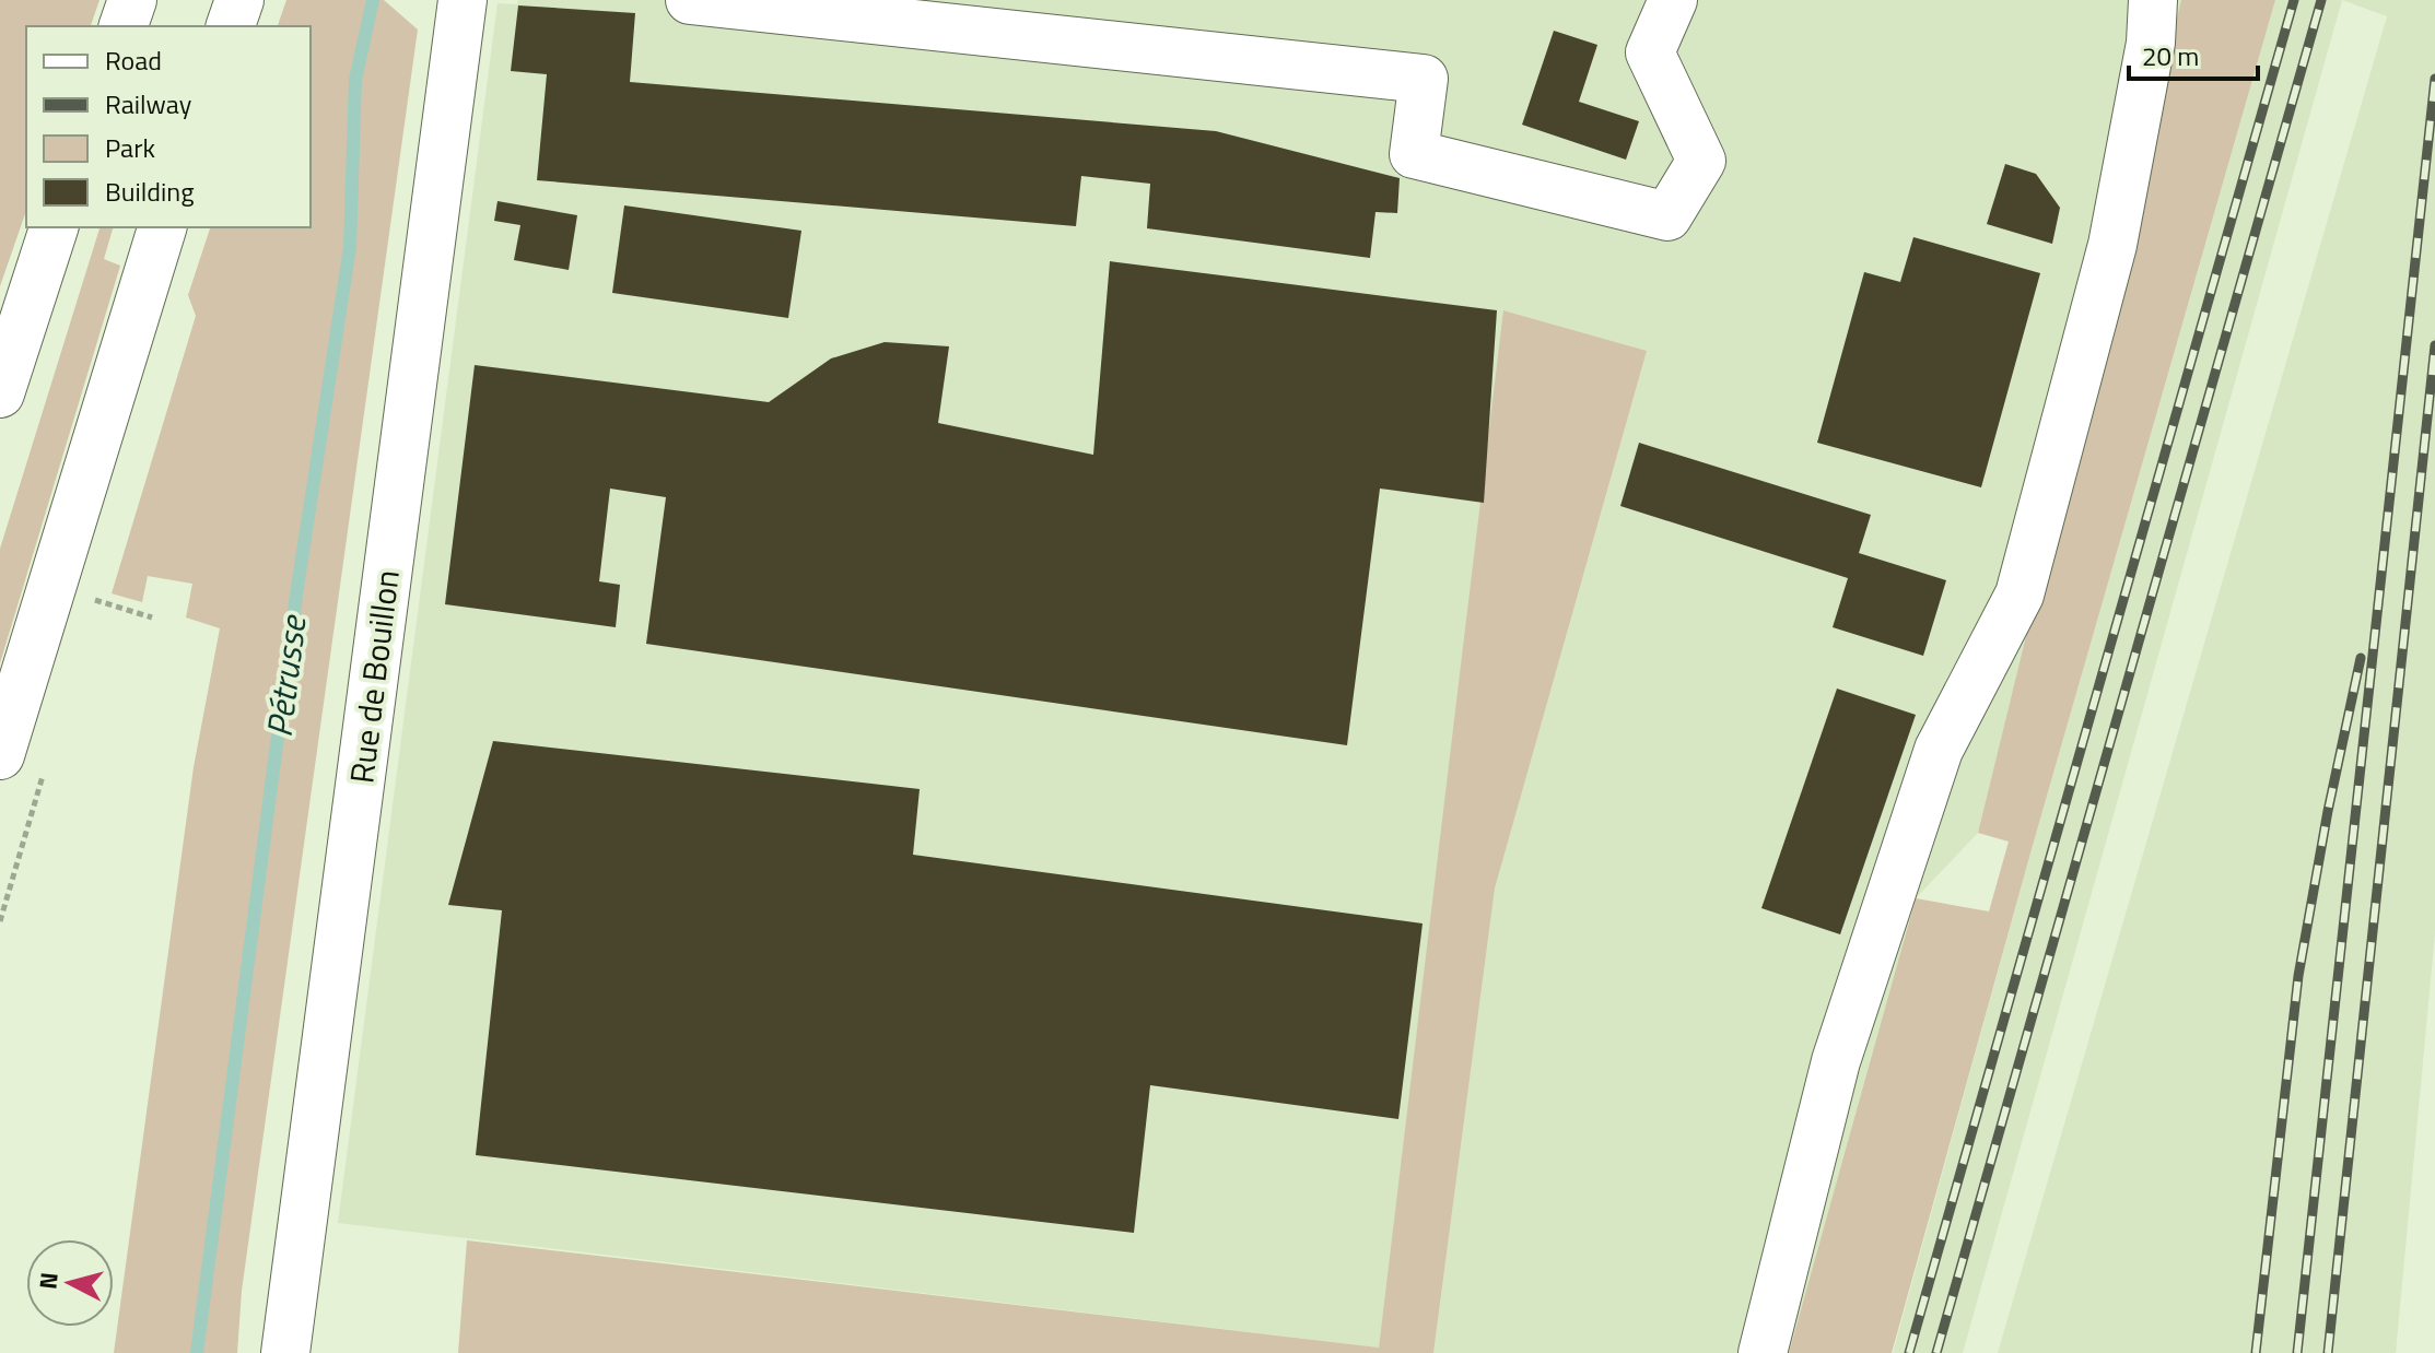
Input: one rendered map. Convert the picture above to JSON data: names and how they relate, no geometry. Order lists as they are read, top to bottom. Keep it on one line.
{"streets":{"main road":["Rue de Bouillon"]},"water":["Pétrusse"],"legend":["Road","Railway","Park","Building"],"scale_bar":"20 m","north":"left"}
